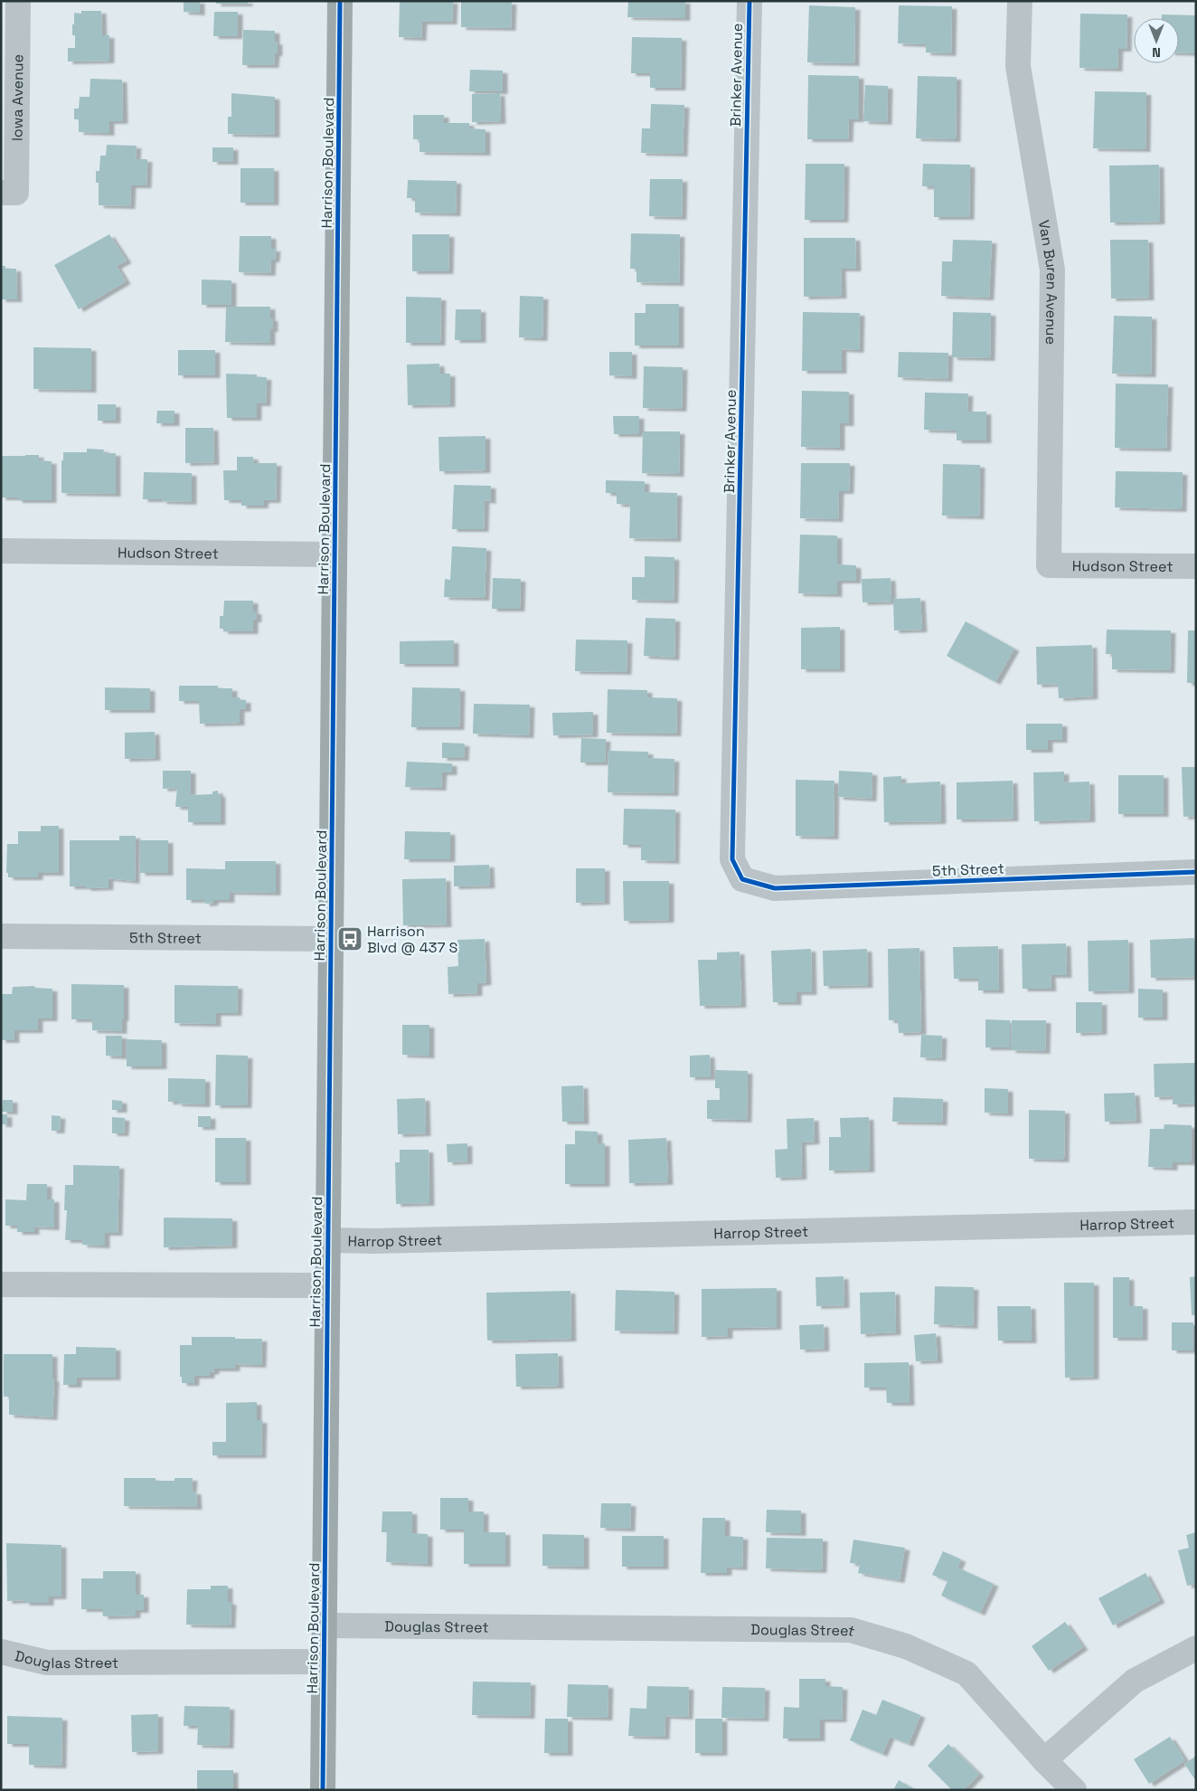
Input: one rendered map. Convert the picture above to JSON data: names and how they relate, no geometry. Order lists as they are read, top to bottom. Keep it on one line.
{"streets":{"main road":["Harrison Boulevard"],"street":["Brinker Avenue","Iowa Avenue","Van Buren Avenue","Hudson Street","5th Street","Harrop Street","Douglas Street"]},"crossings":[["Brinker Avenue","5th Street"],["Harrison Boulevard","Hudson Street"],["Harrison Boulevard","5th Street"],["Harrison Boulevard","Harrop Street"],["Harrison Boulevard","Douglas Street"],["Van Buren Avenue","Hudson Street"]],"places":{"bus stop":["Harrison Blvd @ 437 S"]},"north":"bottom"}
